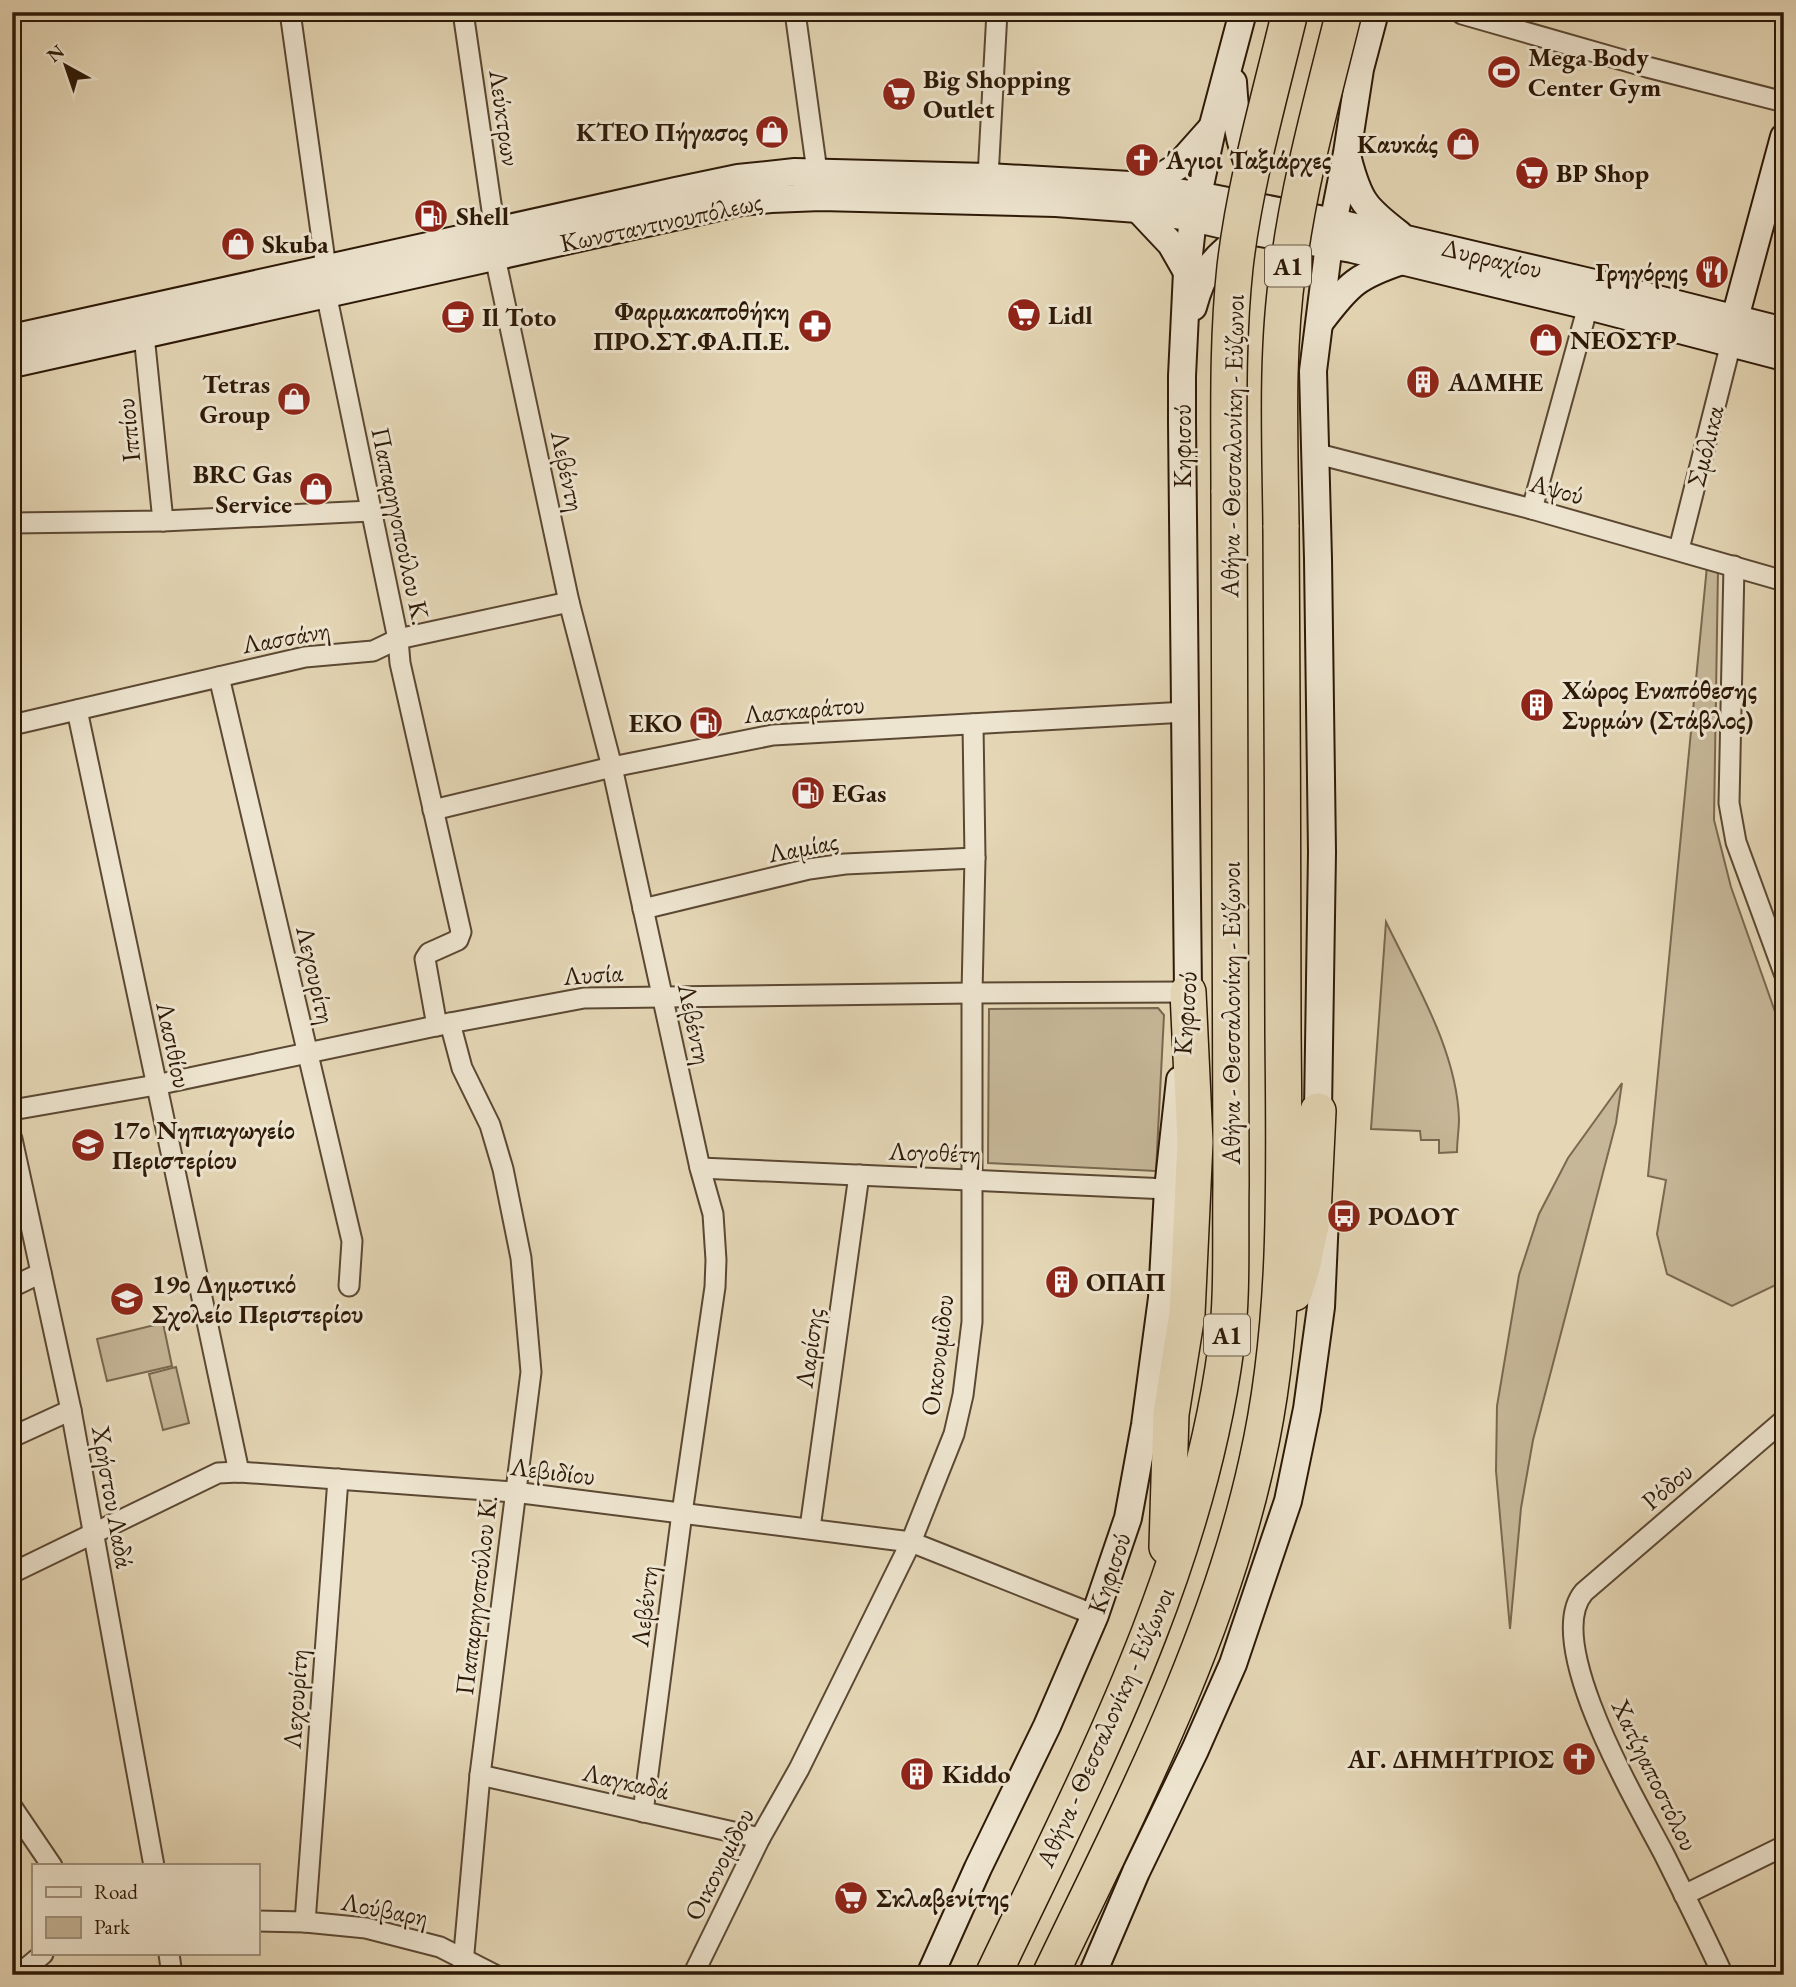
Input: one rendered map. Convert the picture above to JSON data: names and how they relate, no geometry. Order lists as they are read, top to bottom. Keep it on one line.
{"streets":{"highway":["Α1","Αθήνα - Θεσσαλονίκη - Εύζωνοι"],"main road":["Κωνσταντινουπόλεως","Δυρραχίου","Κηφισού","Σμόλικα"],"street":["Λεύκτρων","Ιππίου","Λεβέντη","Αψού","Παπαρηγοπούλου Κ.","Λασσάνη","Λασκαράτου","Λαμίας","Λυσία","Λεχουρίτη","Λασιθίου","Λογοθέτη","Λαρίσης","Οικονομίδου","Λεβιδίου","Ρόδου","Χρήστου Λαδά","Χατζηαποστόλου","Λαγκαδά","Λούβαρη"]},"crossings":[["Λεύκτρων","Κωνσταντινουπόλεως"],["Λεύκτρων","Λεβέντη"],["Κωνσταντινουπόλεως","Ιππίου"],["Κωνσταντινουπόλεως","Κηφισού"],["Κωνσταντινουπόλεως","Λεβέντη"],["Κωνσταντινουπόλεως","Παπαρηγοπούλου Κ."],["Δυρραχίου","Σμόλικα"],["Κηφισού","Λασκαράτου"],["Κηφισού","Λυσία"],["Κηφισού","Λογοθέτη"],["Κηφισού","Λεβιδίου"],["Σμόλικα","Αψού"],["Λεβέντη","Λασσάνη"],["Λεβέντη","Λασκαράτου"],["Λεβέντη","Λαμίας"],["Λεβέντη","Λυσία"],["Λεβέντη","Λογοθέτη"],["Λεβέντη","Λεβιδίου"],["Λεβέντη","Λαγκαδά"],["Παπαρηγοπούλου Κ.","Λασσάνη"],["Παπαρηγοπούλου Κ.","Λασκαράτου"],["Παπαρηγοπούλου Κ.","Λυσία"],["Παπαρηγοπούλου Κ.","Λεβιδίου"],["Παπαρηγοπούλου Κ.","Λαγκαδά"],["Παπαρηγοπούλου Κ.","Λούβαρη"],["Λασσάνη","Λεχουρίτη"],["Λασσάνη","Λασιθίου"],["Λασκαράτου","Οικονομίδου"],["Λαμίας","Οικονομίδου"],["Λυσία","Λεχουρίτη"],["Λυσία","Λασιθίου"],["Λυσία","Οικονομίδου"],["Λεχουρίτη","Λεβιδίου"],["Λεχουρίτη","Λούβαρη"],["Λασιθίου","Λεβιδίου"],["Λογοθέτη","Λαρίσης"],["Λογοθέτη","Οικονομίδου"],["Λαρίσης","Λεβιδίου"],["Οικονομίδου","Λεβιδίου"],["Οικονομίδου","Λαγκαδά"],["Λεβιδίου","Χρήστου Λαδά"],["Ρόδου","Χατζηαποστόλου"]],"places":{"sports":["Mega Body Center Gym"],"supermarket":["Big Shopping Outlet","BP Shop","Lidl","Σκλαβενίτης"],"shop":["ΚΤΕΟ Πήγασος","Καυκάς","Skuba","ΝΕΟΣΥΡ","Tetras Group","BRC Gas Service"],"church":["Άγιοι Ταξιάρχες","ΑΓ. ΔΗΜΗΤΡΙΟΣ"],"fuel station":["Shell","EKO","EGas"],"restaurant":["Γρηγόρης"],"cafe":["Il Toto"],"pharmacy":["Φαρμακαποθήκη ΠΡΟ.ΣΥ.ΦΑ.Π.Ε."],"building":["ΑΔΜΗΕ","Χώρος Εναπόθεσης Συρμών (Στάβλος)","ΟΠΑΠ","Kiddo"],"school or university":["17ο Νηπιαγωγείο Περιστερίου","19ο Δημοτικό Σχολείο Περιστερίου"],"bus stop":["ΡΟΔΟΥ"]},"legend":["Road","Park"],"north":"top left"}
